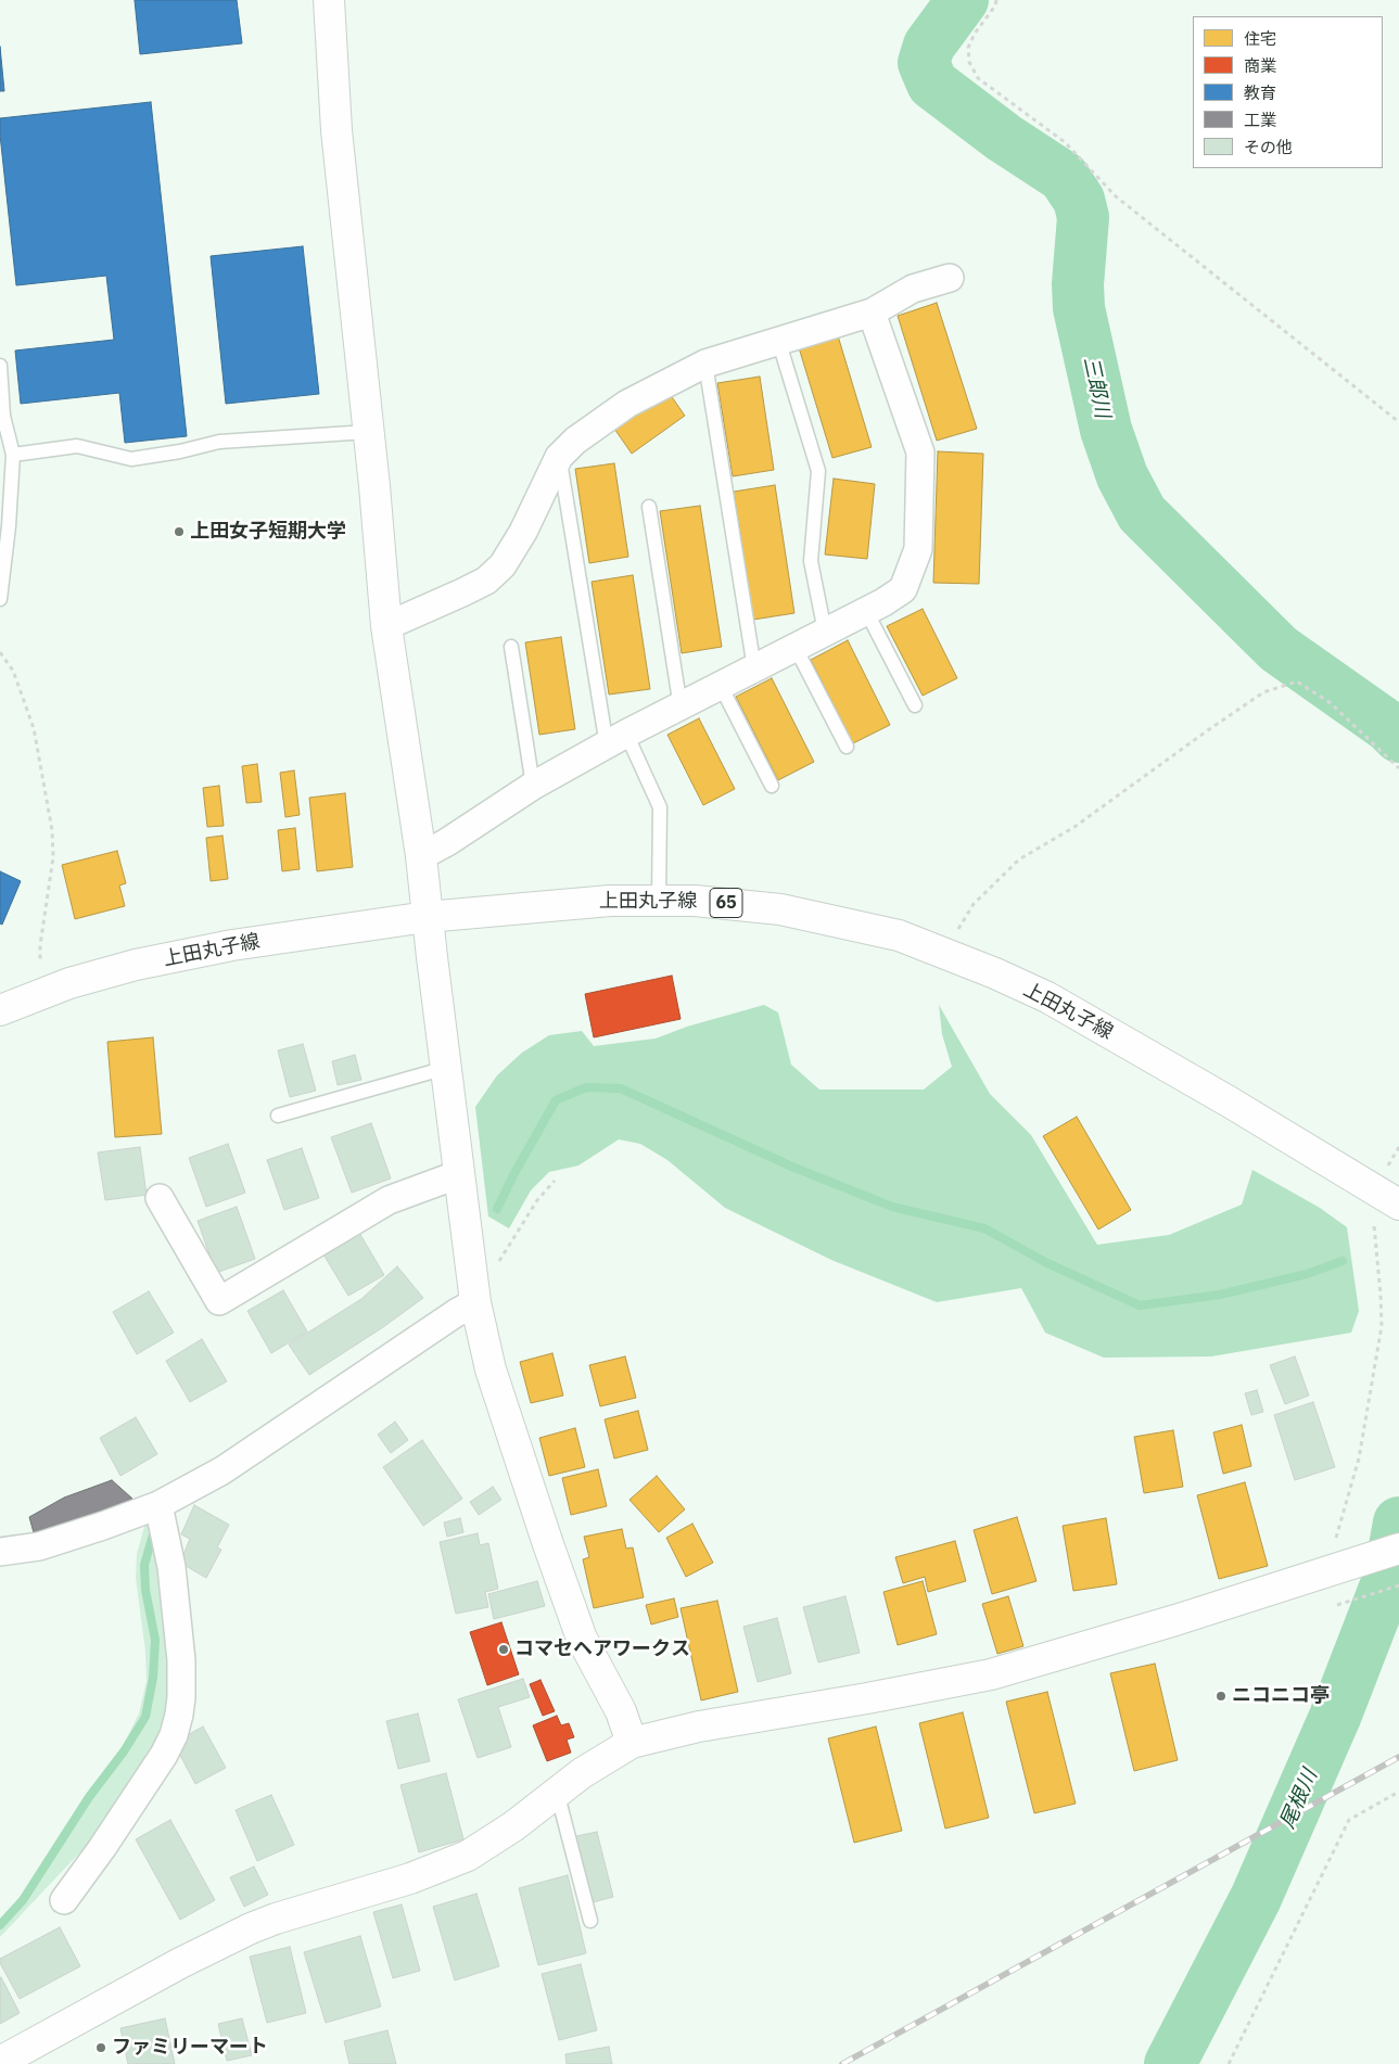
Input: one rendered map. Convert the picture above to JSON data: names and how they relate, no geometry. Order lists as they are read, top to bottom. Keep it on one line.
{"streets":{"street":["上田丸子線","65"]},"water":["三郎川","尾根川"],"places":["上田女子短期大学","コマセヘアワークス","ニコニコ亭","ファミリーマート"],"legend":["住宅","商業","教育","工業","その他"]}
